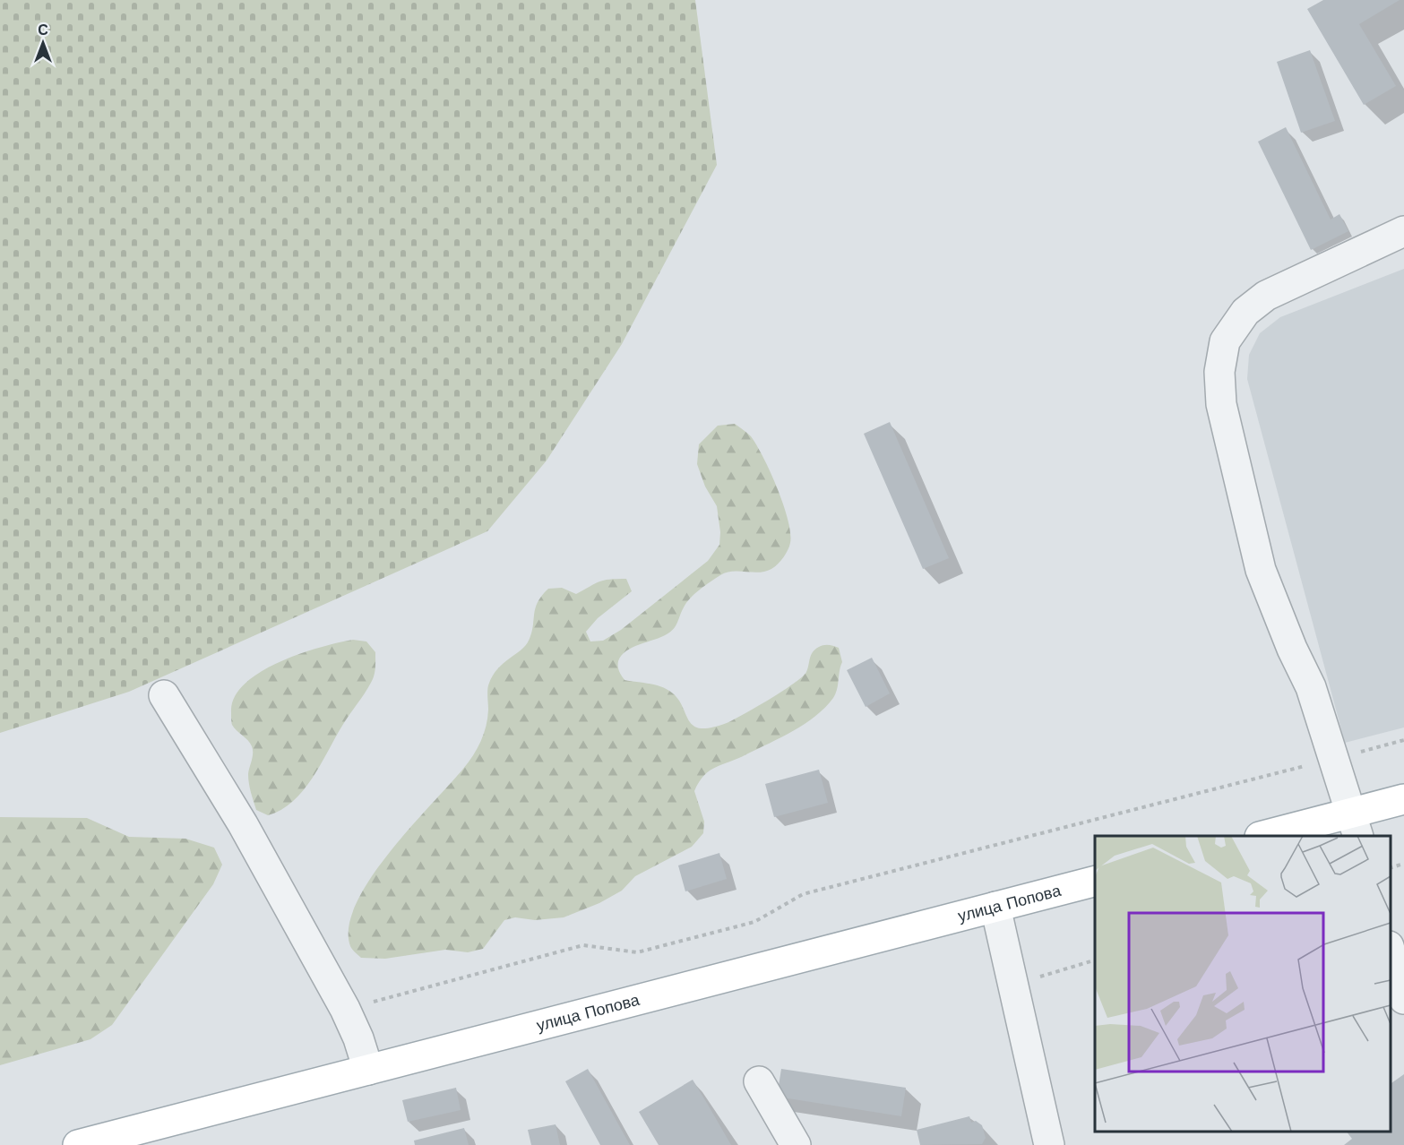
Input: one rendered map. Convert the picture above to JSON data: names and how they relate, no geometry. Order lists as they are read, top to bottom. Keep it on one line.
{"streets":{"main road":["улица Попова"]},"north":"top"}
